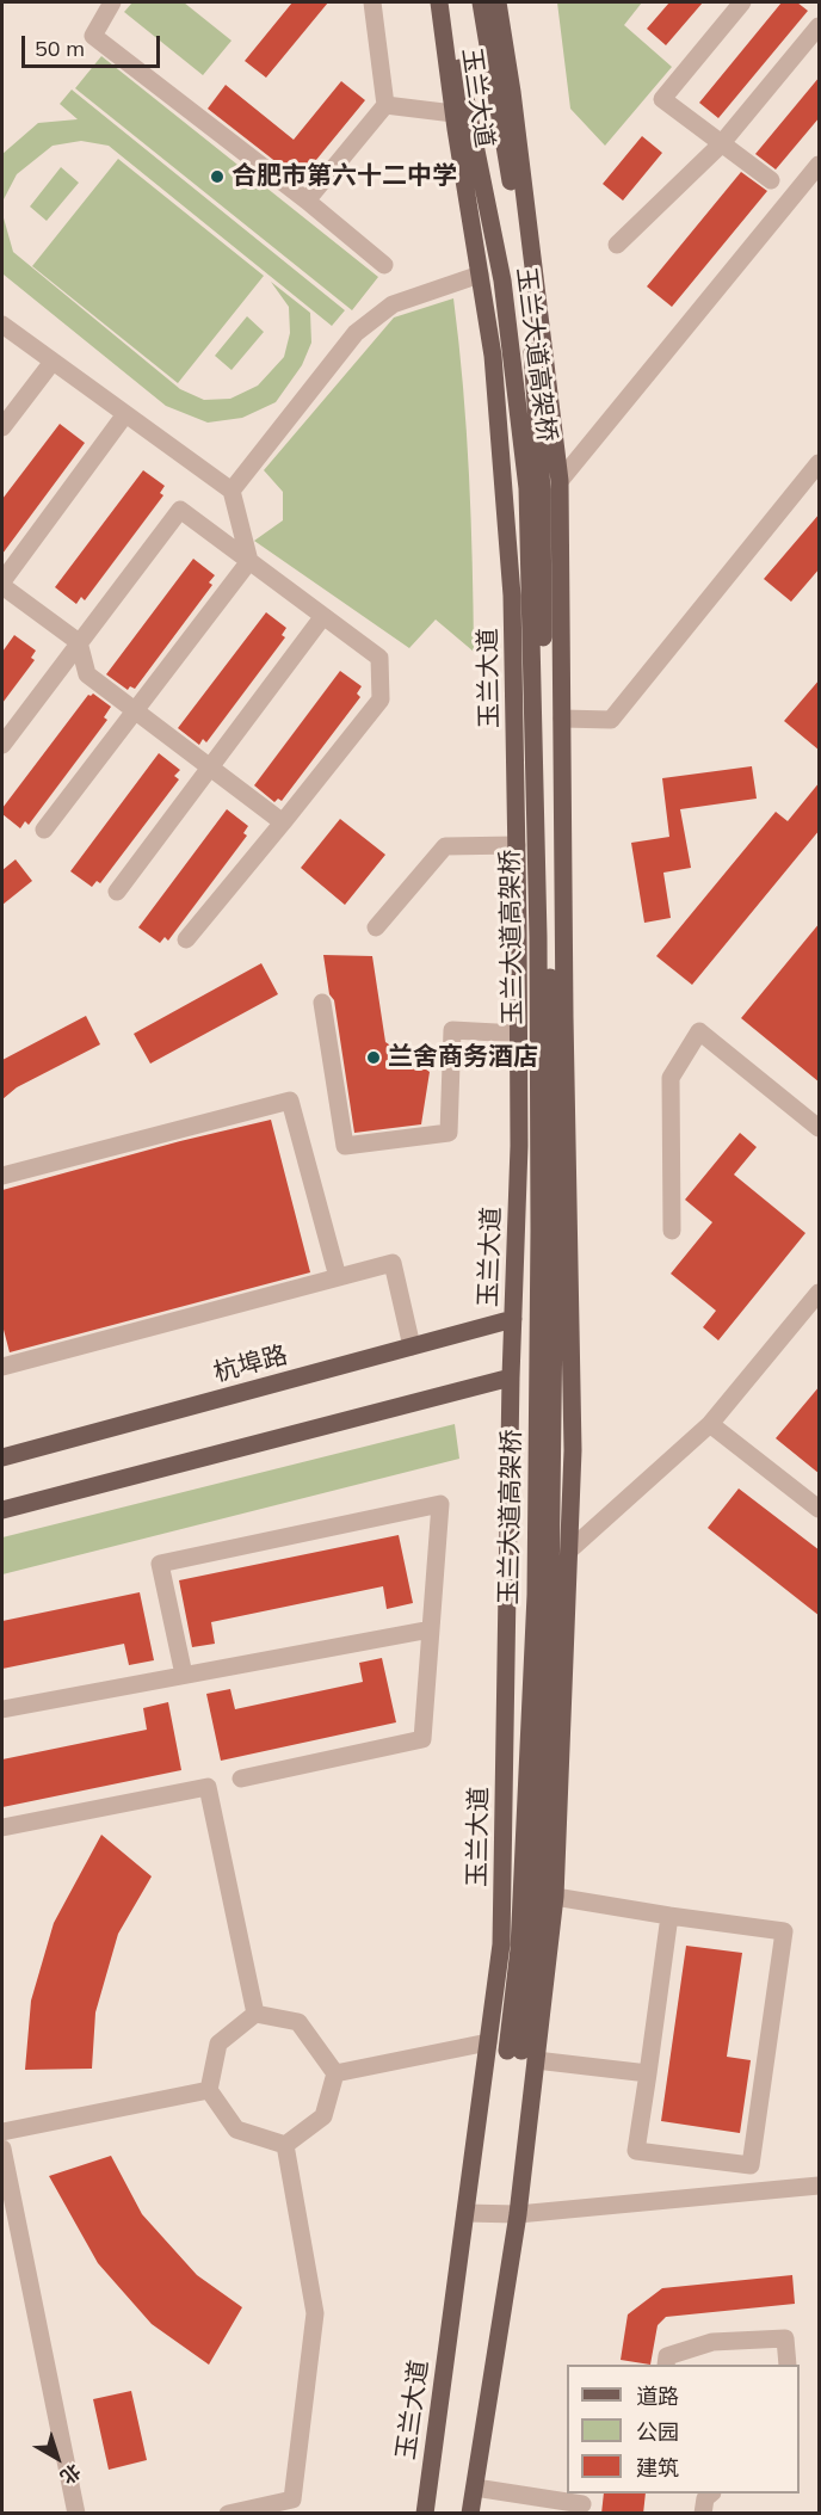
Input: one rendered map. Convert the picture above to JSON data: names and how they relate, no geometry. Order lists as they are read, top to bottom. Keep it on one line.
{"streets":{"main road":["玉兰大道","玉兰大道高架桥","杭埠路"]},"crossings":[["玉兰大道","玉兰大道高架桥"],["玉兰大道","杭埠路"]],"places":["合肥市第六十二中学","兰舍商务酒店"],"legend":["道路","公园","建筑"],"scale_bar":"50 m","north":"bottom right"}
